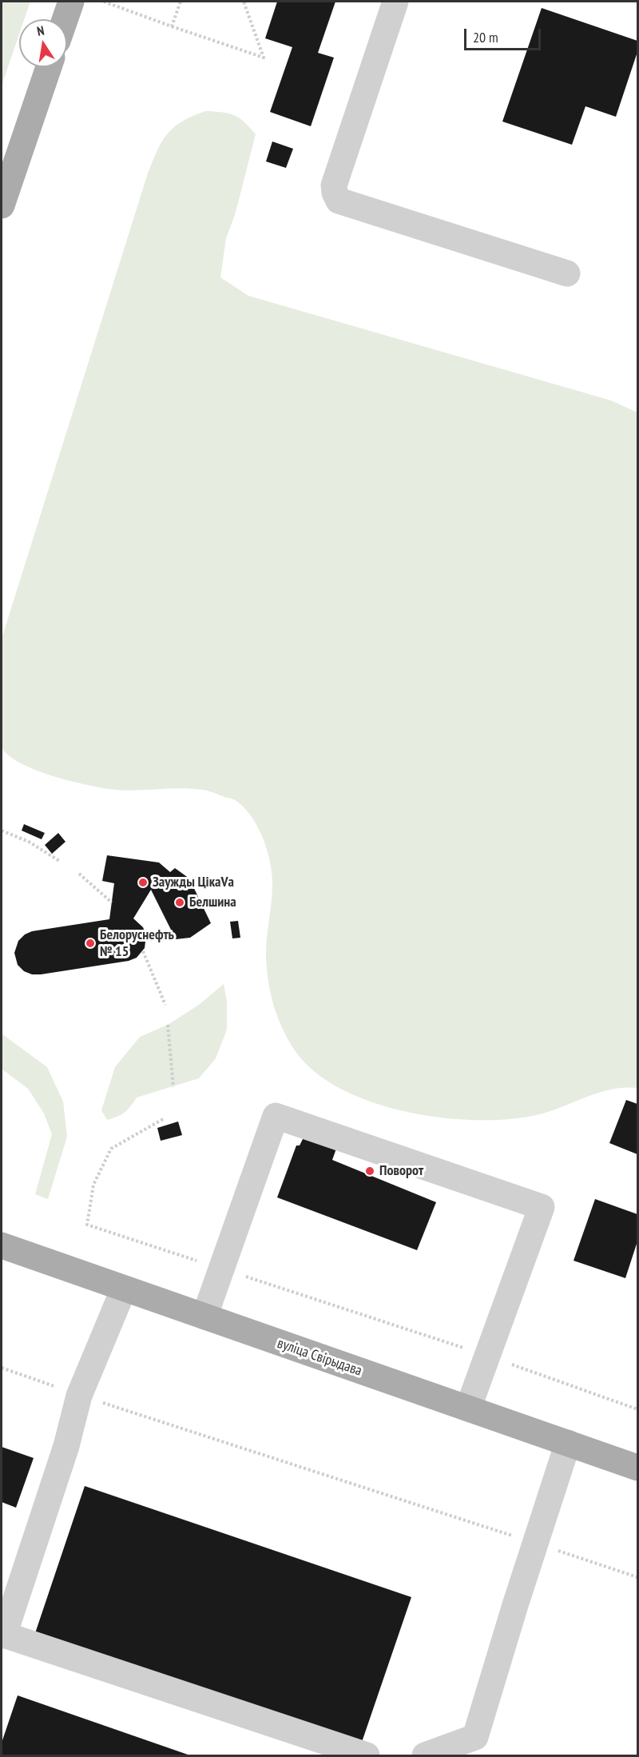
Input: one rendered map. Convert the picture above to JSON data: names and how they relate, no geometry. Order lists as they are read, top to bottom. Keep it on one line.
{"streets":{"main road":["вуліца Свірыдава"]},"places":["Заужды ЦікаVа","Белшина","Белоруснефть № 15","Поворот"],"scale_bar":"20 m","north":"top"}
